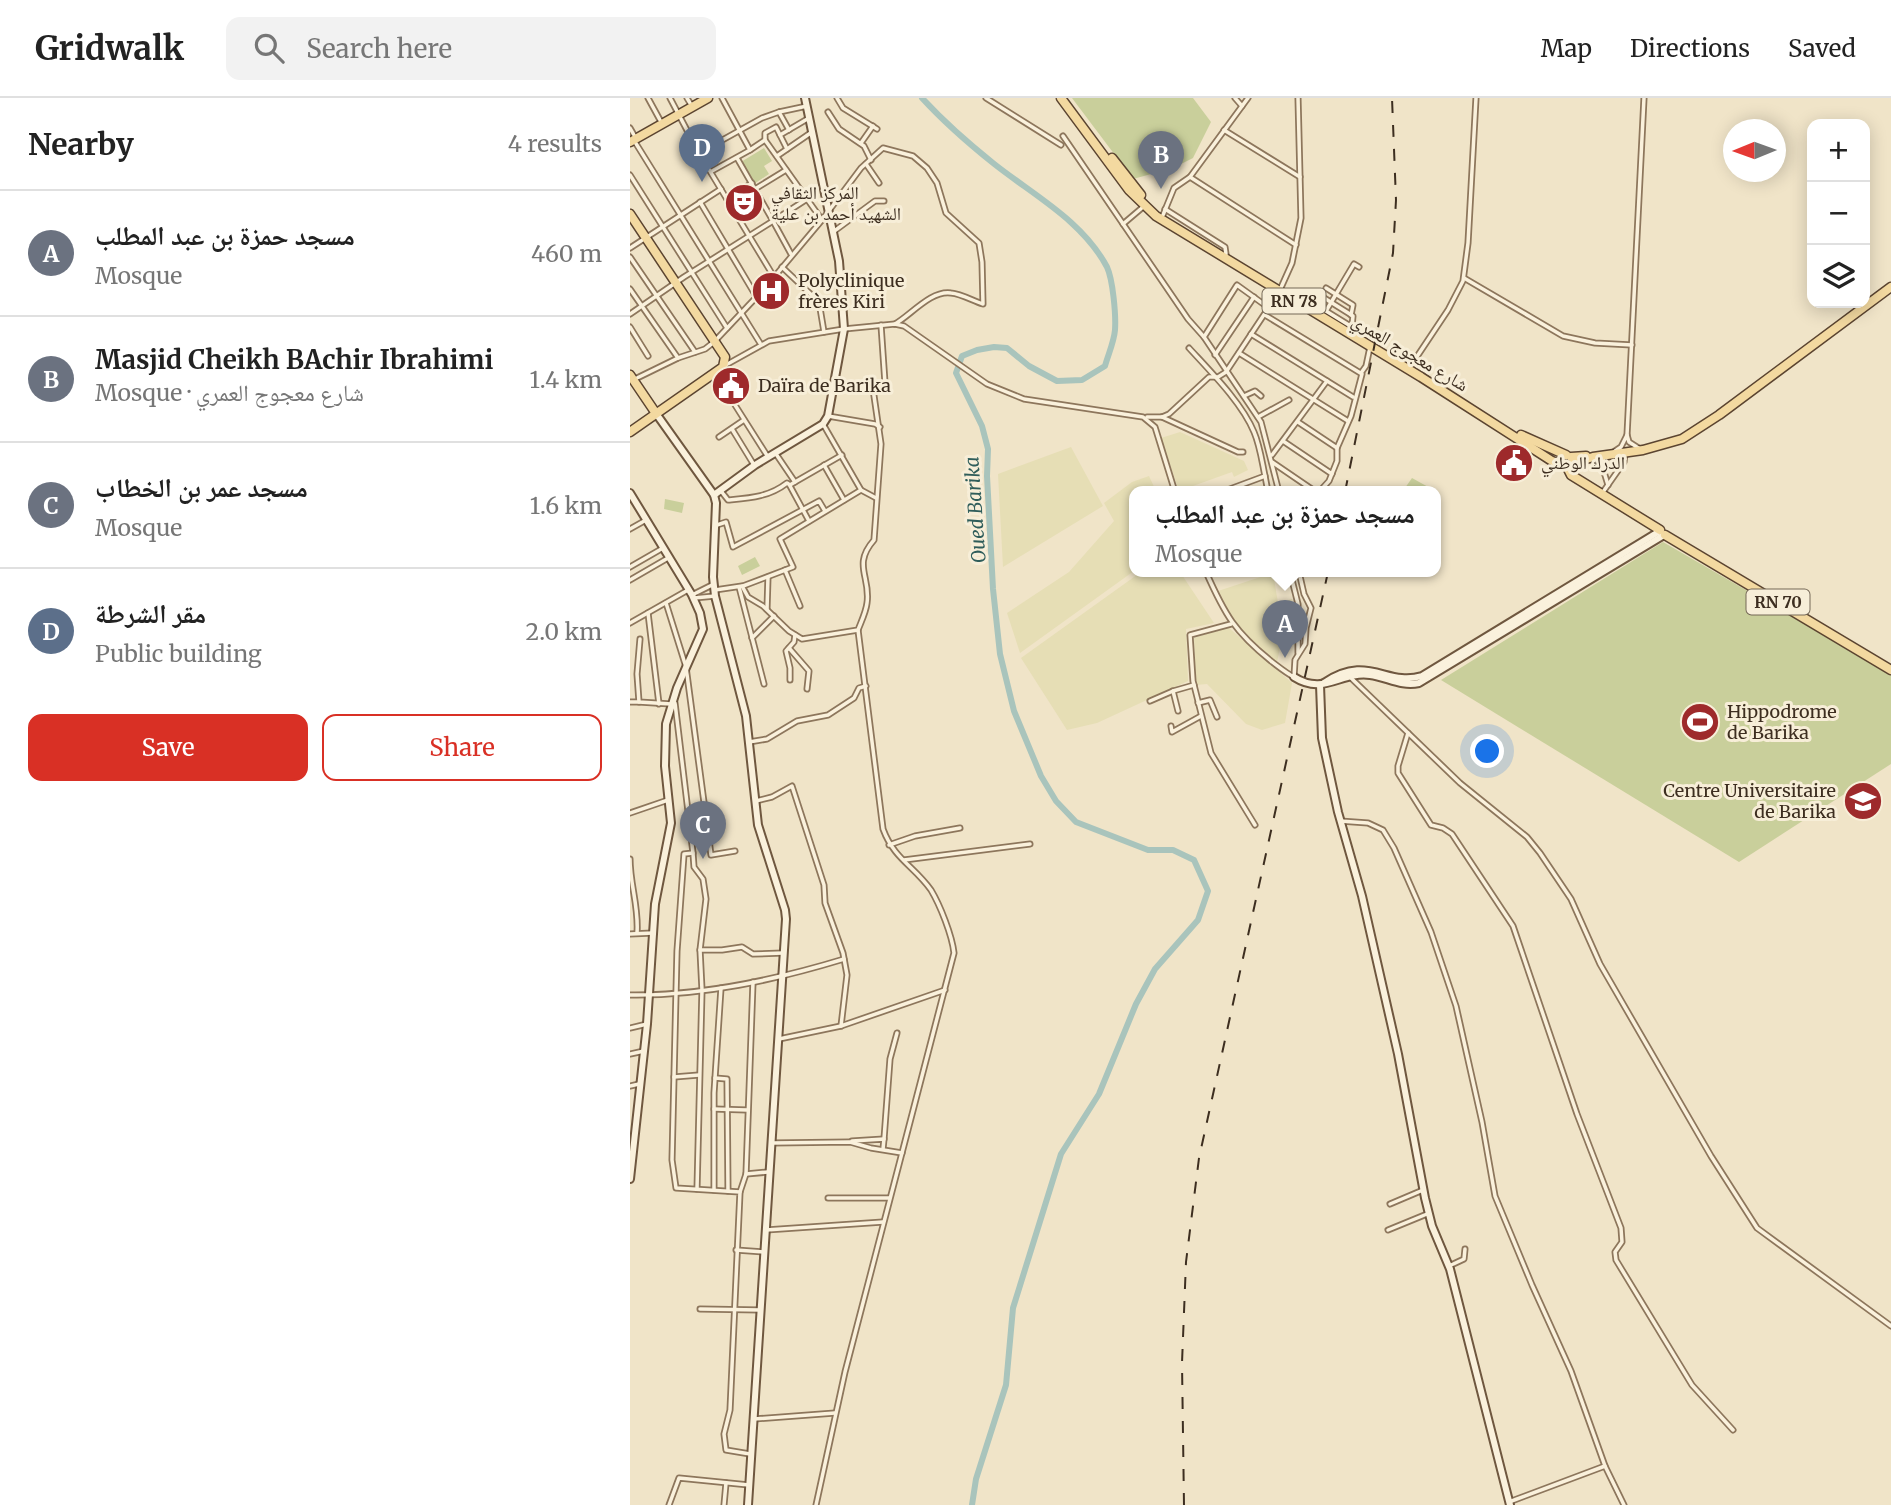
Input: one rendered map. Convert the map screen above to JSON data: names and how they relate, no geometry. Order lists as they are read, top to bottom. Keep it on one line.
{"streets":{"main road":["RN 78","شارع معجوج العمري","RN 70"]},"crossings":[["RN 78","شارع معجوج العمري"],["RN 78","RN 70"],["شارع معجوج العمري","RN 70"]],"water":["Oued Barika"],"places":{"theatre":["المركز الثقافي الشهيد أحمد بن علية"],"hospital":["Polyclinique frères Kiri"],"public building":["Daïra de Barika","الدرك الوطني"],"sports":["Hippodrome de Barika"],"school or university":["Centre Universitaire de Barika"]},"north":"left","page":{"header":"Gridwalk","search":"Search here","nav":["Map","Directions","Saved"],"heading":["Nearby","4 results"],"map_buttons":["+","−"],"pins":["D","B","A","C"],"list":[{"mark":"A","name":"مسجد حمزة بن عبد المطلب","note":"Mosque","value":"460 m"},{"mark":"B","name":"Masjid Cheikh BAchir Ibrahimi","note":"Mosque · شارع معجوج العمري","value":"1.4 km"},{"mark":"C","name":"مسجد عمر بن الخطاب","note":"Mosque","value":"1.6 km"},{"mark":"D","name":"مقر الشرطة","note":"Public building","value":"2.0 km"}],"popup":["مسجد حمزة بن عبد المطلب","Mosque"],"buttons":["Save","Share"]}}
